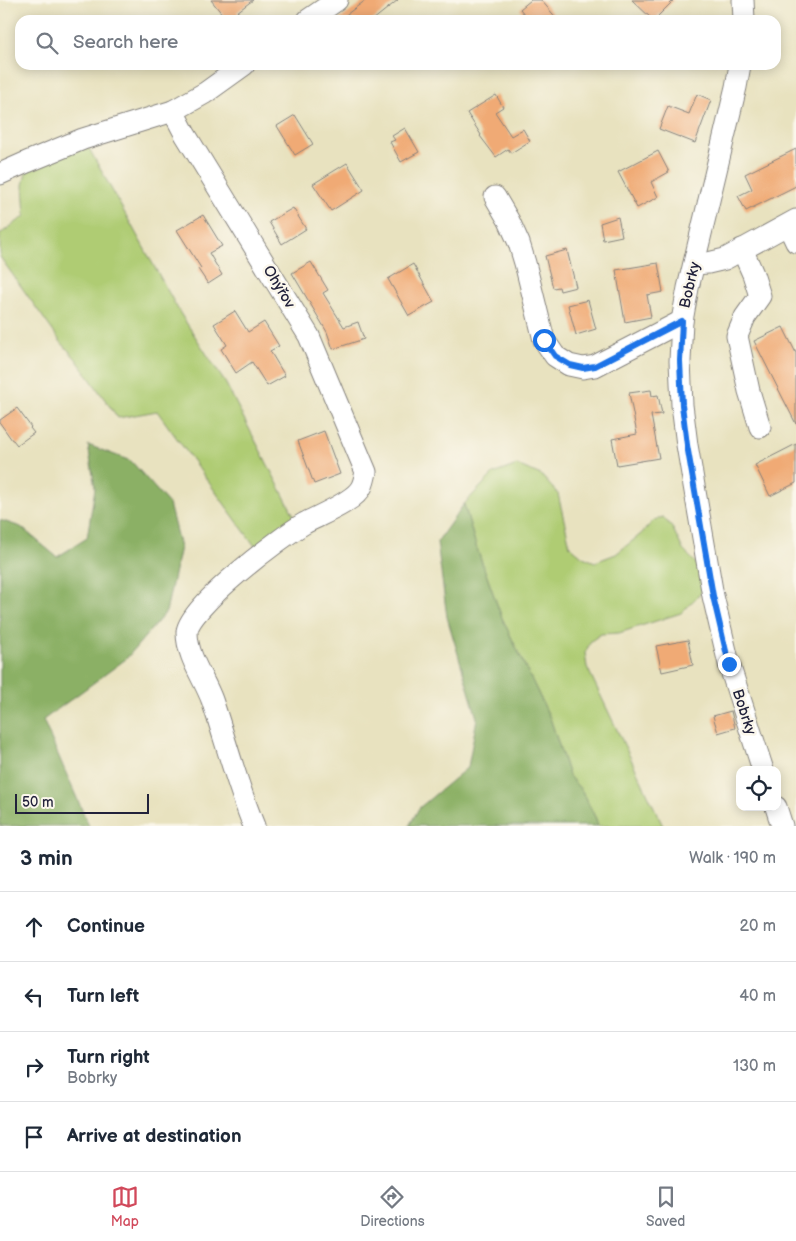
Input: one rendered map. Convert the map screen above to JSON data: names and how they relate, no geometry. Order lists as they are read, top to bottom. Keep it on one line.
{"streets":{"street":["Bobrky","Ohýřov"]},"scale_bar":"50 m","page":{"search":"Search here","scale":"50 m","heading":["3 min","Walk · 190 m"],"list":[["Continue","20 m"],["Turn left","40 m"],["Turn right","Bobrky","130 m"],"Arrive at destination"],"nav":["Map","Directions","Saved"]}}
